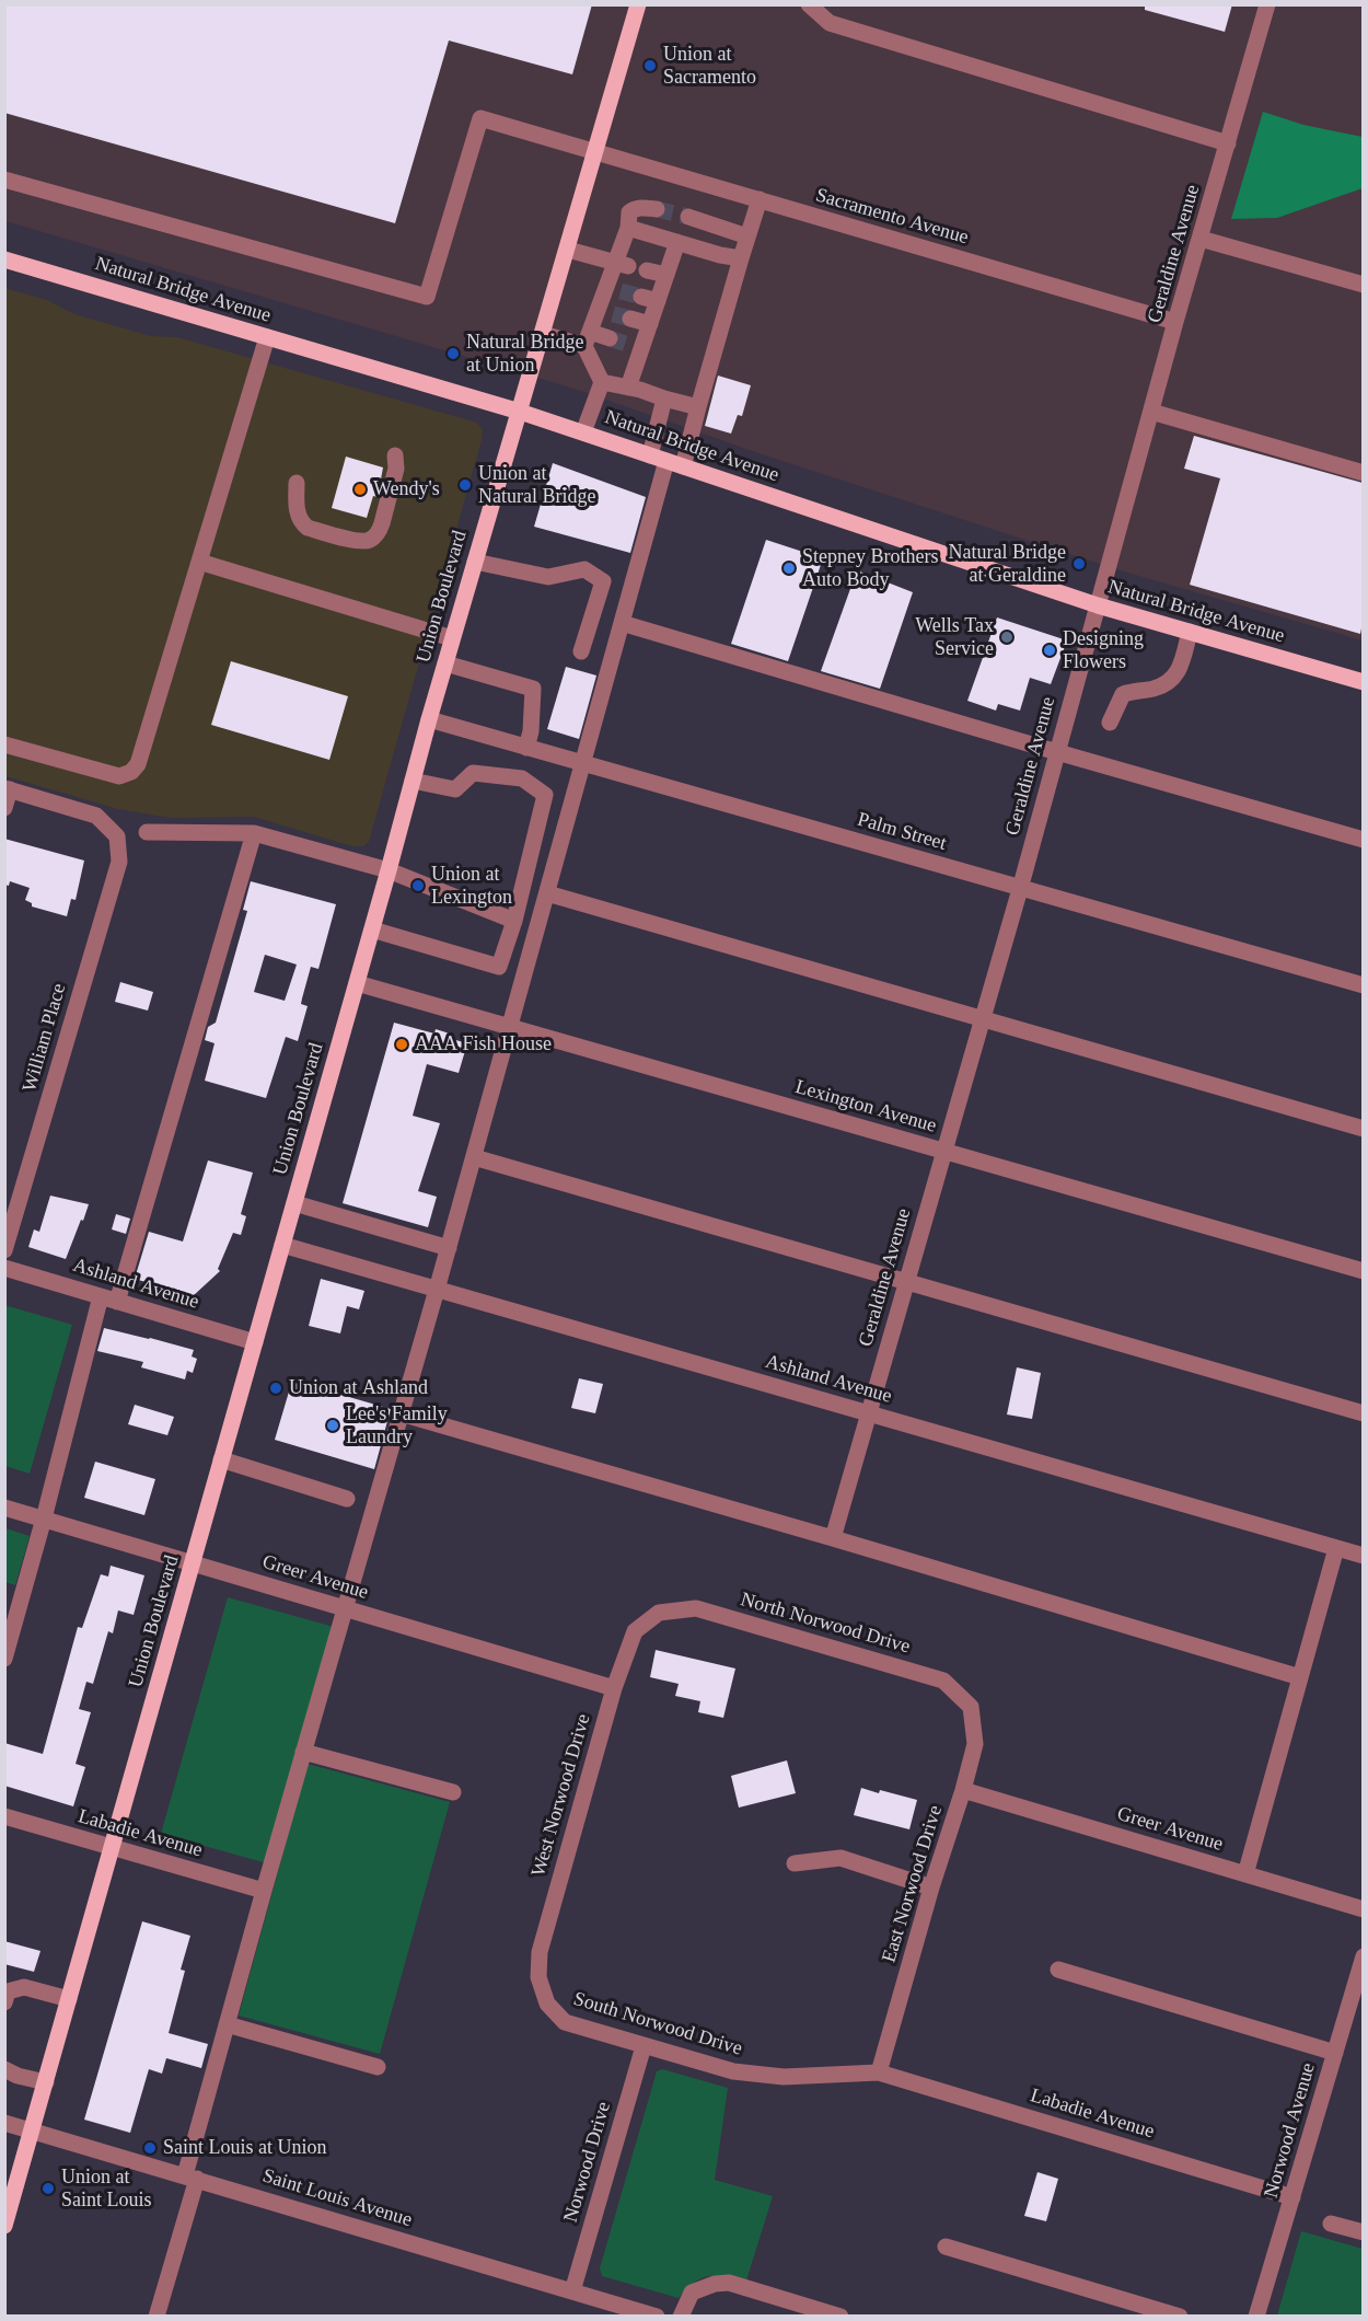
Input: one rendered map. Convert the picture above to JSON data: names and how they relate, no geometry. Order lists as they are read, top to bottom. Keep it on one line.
{"streets":{"main road":["Natural Bridge Avenue","Union Boulevard"],"street":["Sacramento Avenue","Geraldine Avenue","Palm Street","William Place","Lexington Avenue","Ashland Avenue","Greer Avenue","North Norwood Drive","West Norwood Drive","Labadie Avenue","East Norwood Drive","South Norwood Drive","Norwood Avenue","Norwood Drive","Saint Louis Avenue"]},"crossings":[["Sacramento Avenue","Geraldine Avenue"],["Sacramento Avenue","Union Boulevard"],["Geraldine Avenue","Natural Bridge Avenue"],["Geraldine Avenue","Palm Street"],["Geraldine Avenue","Lexington Avenue"],["Geraldine Avenue","Ashland Avenue"],["Natural Bridge Avenue","Union Boulevard"],["Union Boulevard","Palm Street"],["Union Boulevard","Lexington Avenue"],["Union Boulevard","Ashland Avenue"],["Union Boulevard","Greer Avenue"],["Union Boulevard","Labadie Avenue"],["Union Boulevard","Saint Louis Avenue"],["Greer Avenue","West Norwood Drive"],["Greer Avenue","East Norwood Drive"],["North Norwood Drive","West Norwood Drive"],["North Norwood Drive","East Norwood Drive"],["West Norwood Drive","South Norwood Drive"],["Labadie Avenue","East Norwood Drive"],["Labadie Avenue","South Norwood Drive"],["Labadie Avenue","Norwood Avenue"],["East Norwood Drive","South Norwood Drive"],["South Norwood Drive","Norwood Drive"],["Norwood Drive","Saint Louis Avenue"]],"places":["Union at Sacramento","Natural Bridge at Union","Union at Natural Bridge","Wendy's","Natural Bridge at Geraldine","Stepney Brothers Auto Body","Wells Tax Service","Designing Flowers","Union at Lexington","AAA Fish House","Union at Ashland","Lee's Family Laundry","Saint Louis at Union","Union at Saint Louis"]}
